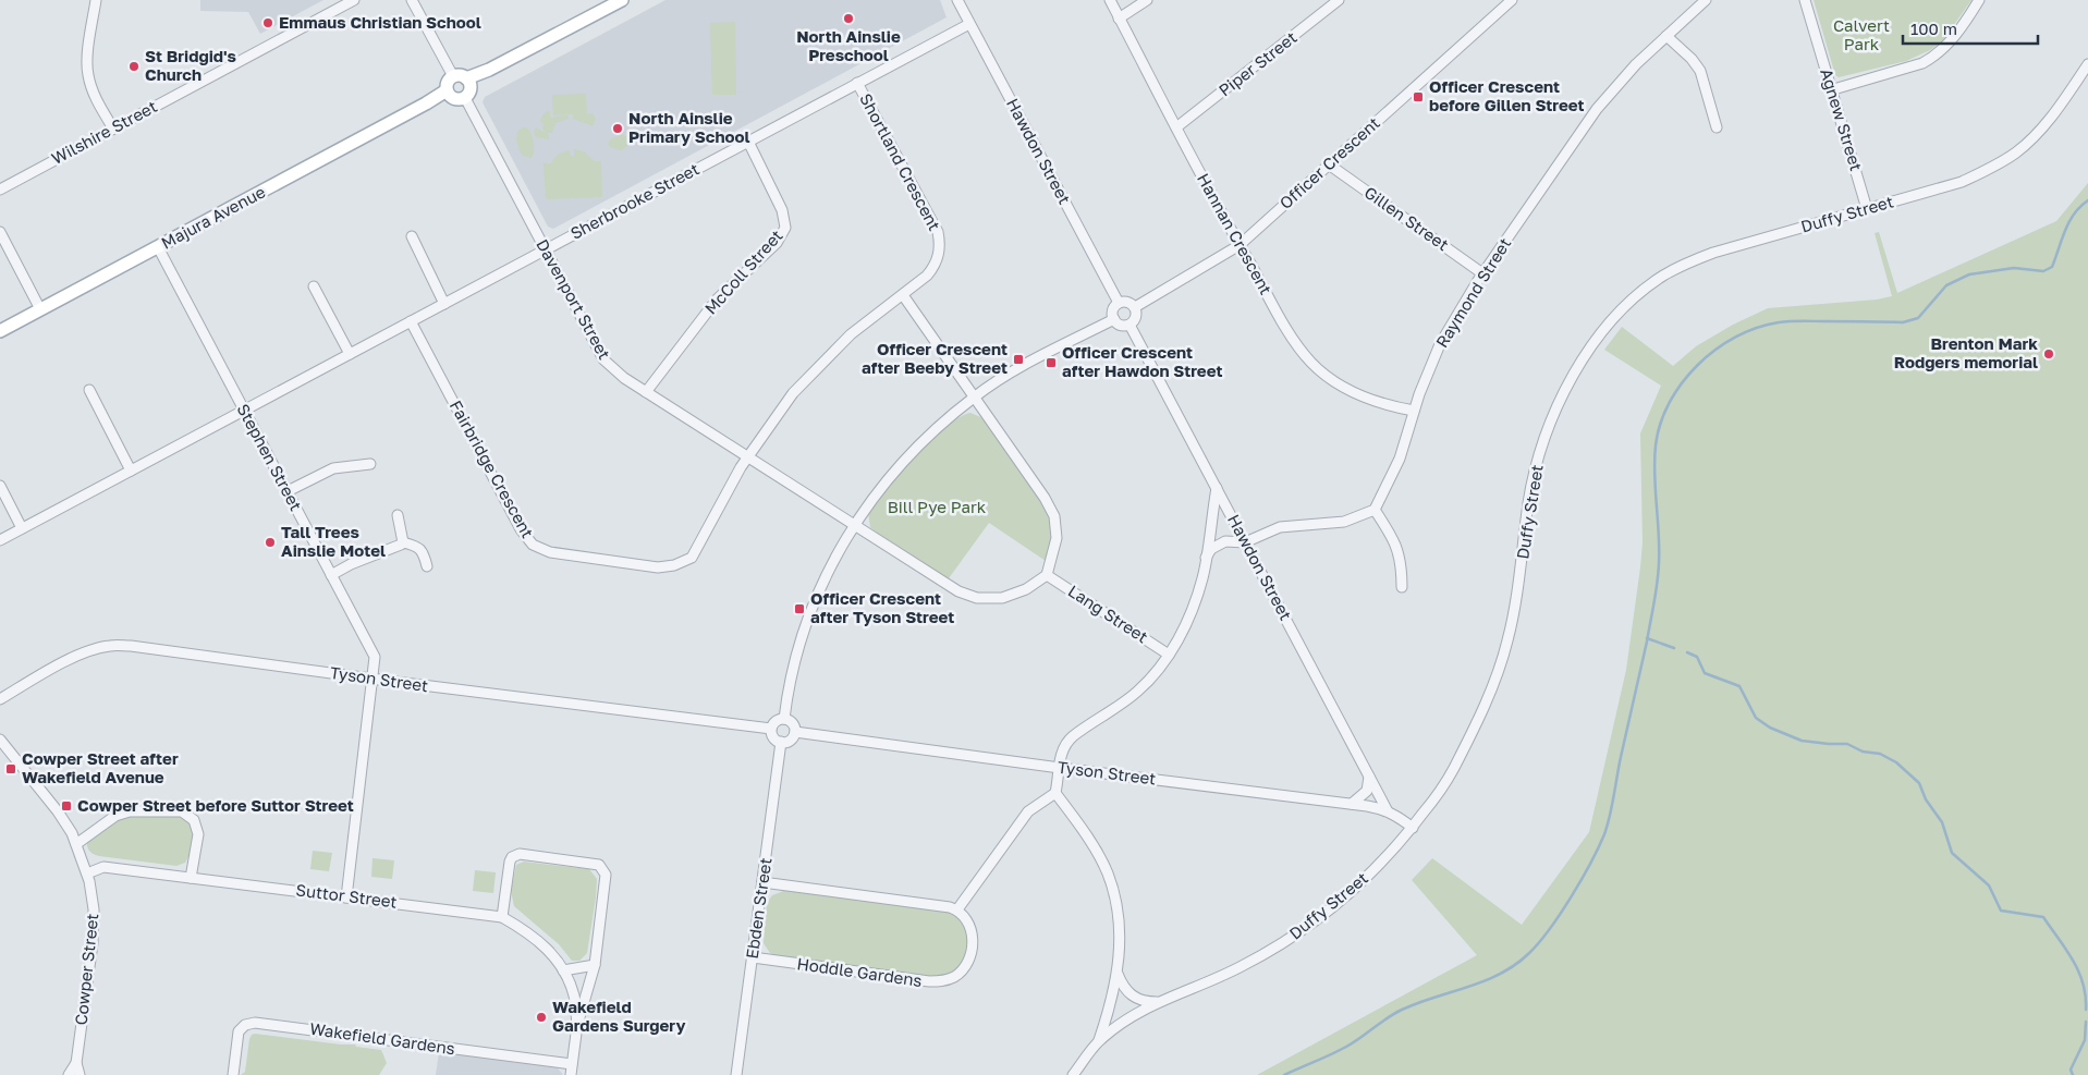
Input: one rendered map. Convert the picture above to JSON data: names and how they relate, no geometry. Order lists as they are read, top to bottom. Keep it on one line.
{"streets":{"main road":["Majura Avenue"],"street":["Piper Street","Agnew Street","Wilshire Street","Hawdon Street","Shortland Crescent","Officer Crescent","Sherbrooke Street","Duffy Street","Gillen Street","Hannan Crescent","McColl Street","Raymond Street","Davenport Street","Stephen Street","Fairbridge Crescent","Lang Street","Tyson Street","Suttor Street","Ebden Street","Cowper Street","Hoddle Gardens","Wakefield Gardens"]},"crossings":[["Piper Street","Hannan Crescent"],["Agnew Street","Duffy Street"],["Hawdon Street","Officer Crescent"],["Hawdon Street","Sherbrooke Street"],["Hawdon Street","Tyson Street"],["Shortland Crescent","Sherbrooke Street"],["Shortland Crescent","Davenport Street"],["Shortland Crescent","Fairbridge Crescent"],["Officer Crescent","Gillen Street"],["Officer Crescent","Hannan Crescent"],["Sherbrooke Street","McColl Street"],["Sherbrooke Street","Davenport Street"],["Sherbrooke Street","Stephen Street"],["Sherbrooke Street","Fairbridge Crescent"],["Duffy Street","Tyson Street"],["Majura Avenue","Davenport Street"],["Majura Avenue","Stephen Street"],["Gillen Street","Raymond Street"],["Hannan Crescent","Raymond Street"],["McColl Street","Davenport Street"],["Davenport Street","Fairbridge Crescent"],["Davenport Street","Lang Street"],["Stephen Street","Tyson Street"],["Stephen Street","Suttor Street"],["Tyson Street","Ebden Street"],["Suttor Street","Cowper Street"],["Ebden Street","Hoddle Gardens"]],"parks":["Calvert Park","Bill Pye Park"],"places":{"other":["North Ainslie Preschool","Emmaus Christian School","St Bridgid's Church","North Ainslie Primary School","Brenton Mark Rodgers memorial","Tall Trees Ainslie Motel","Wakefield Gardens Surgery"],"transit":["Officer Crescent before Gillen Street","Officer Crescent after Beeby Street","Officer Crescent after Hawdon Street","Officer Crescent after Tyson Street","Cowper Street after Wakefield Avenue","Cowper Street before Suttor Street"]},"scale_bar":"100 m"}
